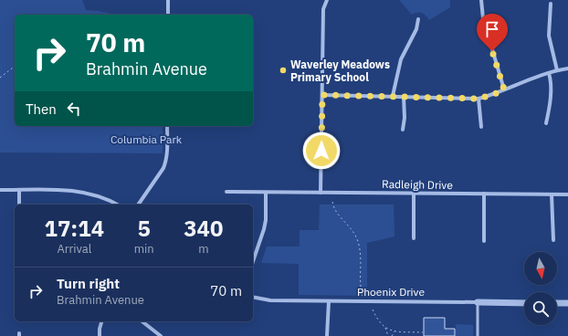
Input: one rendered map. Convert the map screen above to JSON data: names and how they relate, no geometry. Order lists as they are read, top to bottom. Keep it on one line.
{"streets":{"street":["Radleigh Drive","Phoenix Drive"]},"parks":["Columbia Park"],"places":["Waverley Meadows Primary School"],"north":"bottom","page":{"turn":["70 m","Brahmin Avenue"],"then":"Then","eta":["17:14","Arrival","5","min","340","m"],"list":[{"name":"Turn right","note":"Brahmin Avenue","value":"70 m"}]}}
